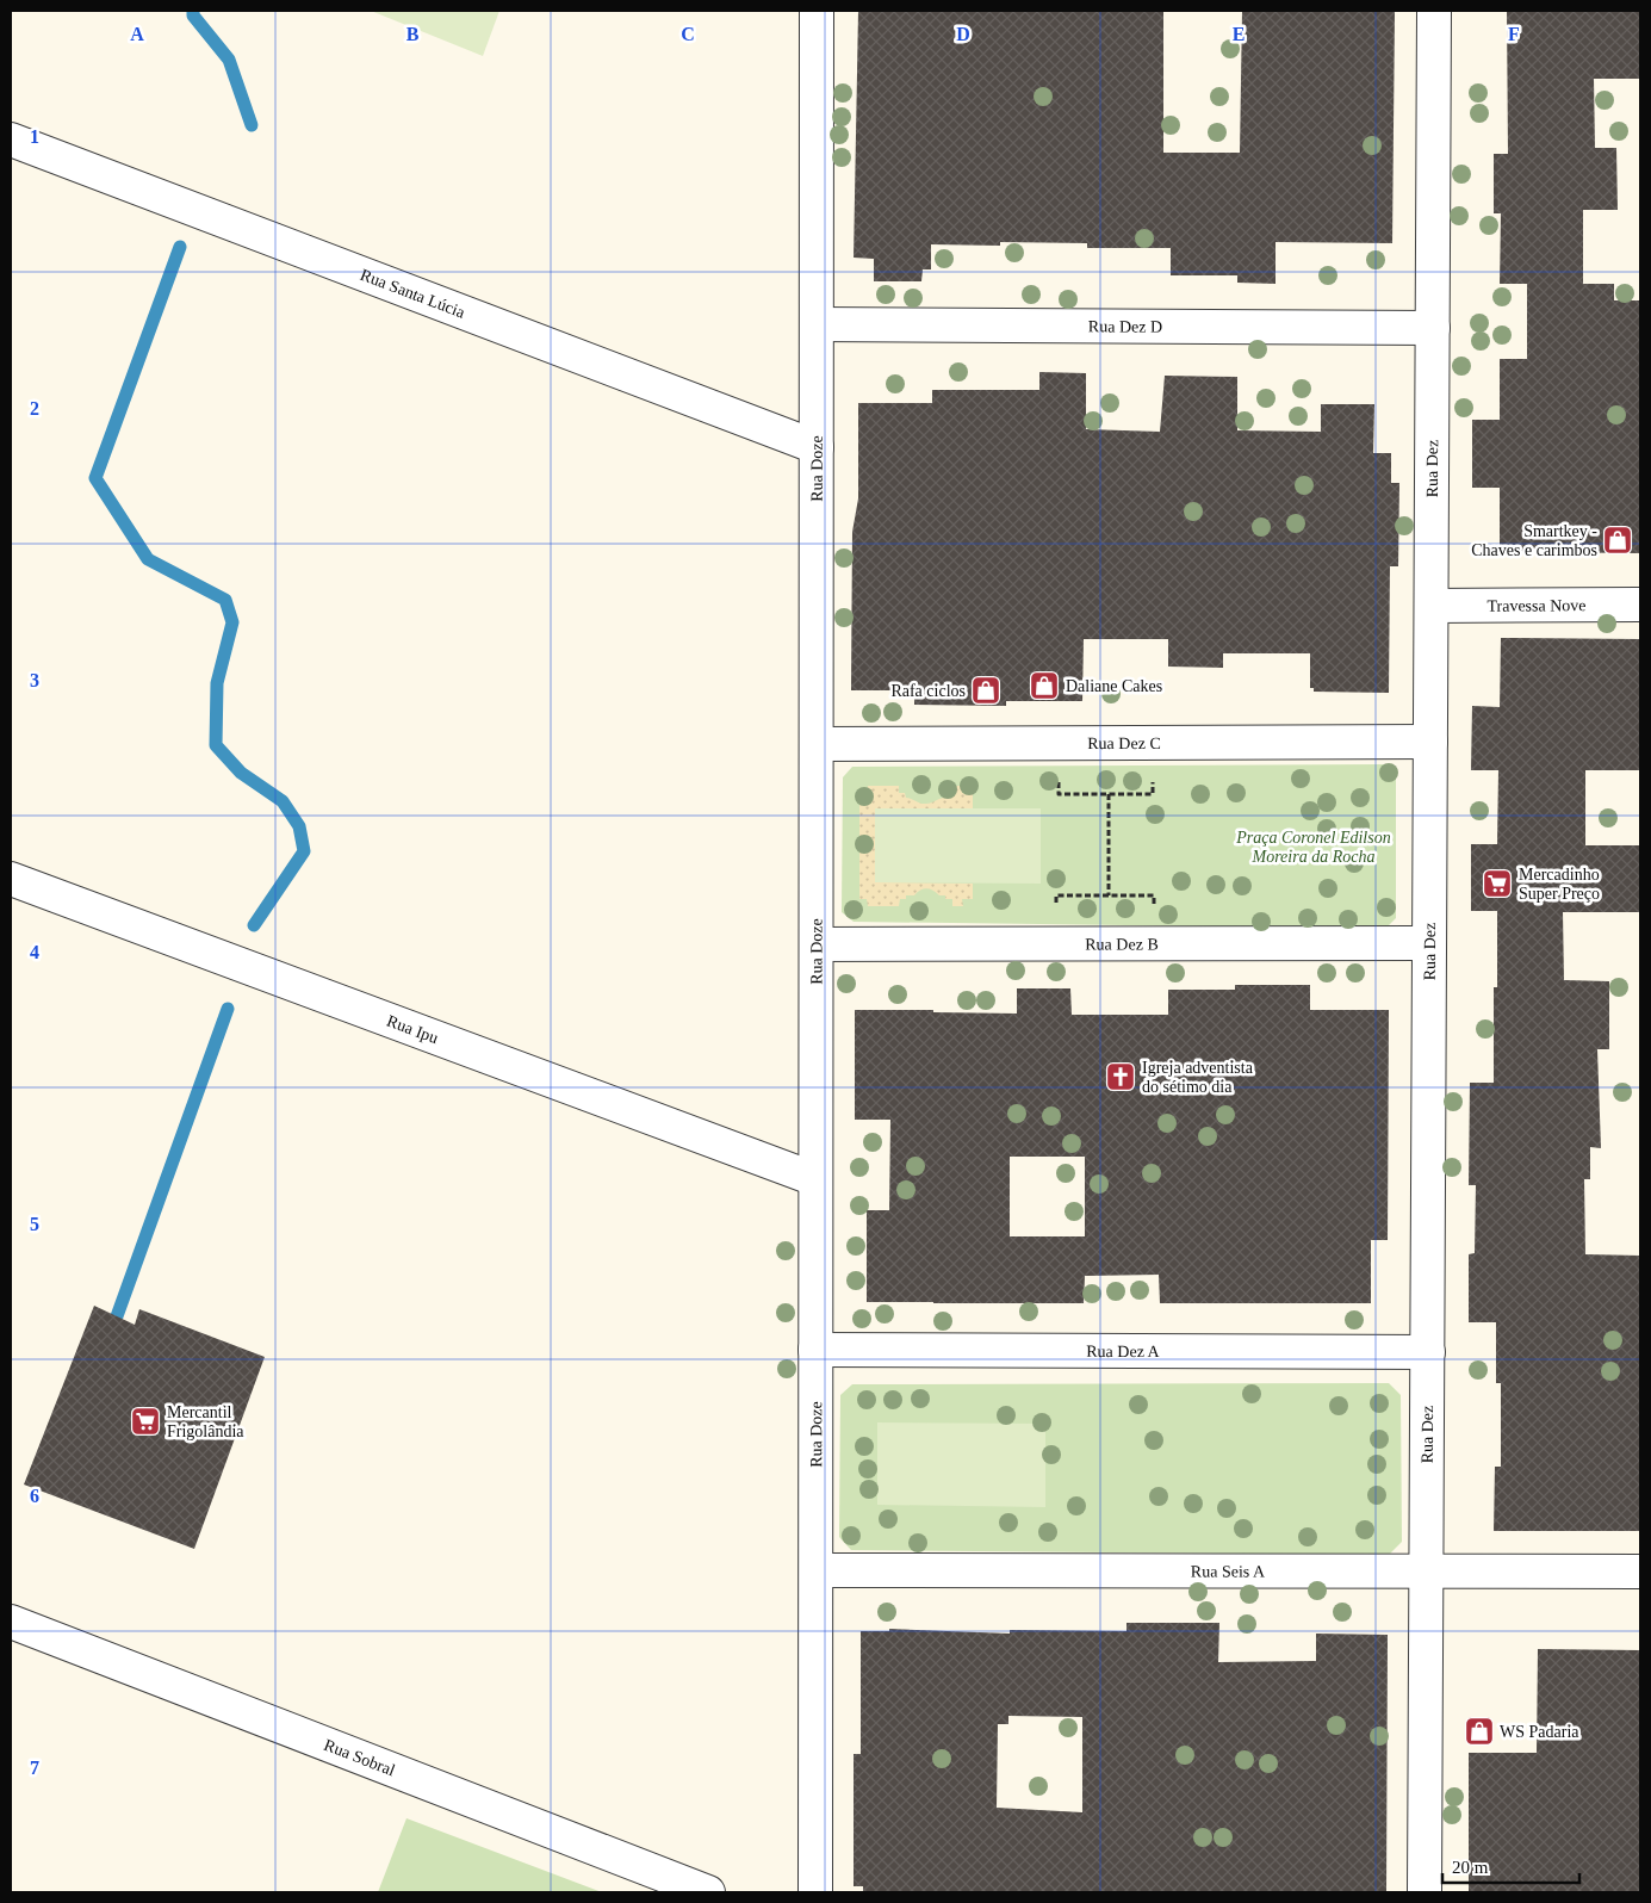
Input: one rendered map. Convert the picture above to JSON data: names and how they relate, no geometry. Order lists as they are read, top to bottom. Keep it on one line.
{"streets":{"street":["Rua Santa Lúcia","Rua Dez D","Rua Doze","Rua Dez","Travessa Nove","Rua Dez C","Rua Dez B","Rua Ipu","Rua Dez A","Rua Seis A","Rua Sobral"]},"crossings":[["Rua Santa Lúcia","Rua Doze"],["Rua Dez D","Rua Doze"],["Rua Dez D","Rua Dez"],["Rua Doze","Rua Dez C"],["Rua Doze","Rua Dez B"],["Rua Doze","Rua Ipu"],["Rua Doze","Rua Dez A"],["Rua Doze","Rua Seis A"],["Rua Dez","Travessa Nove"],["Rua Dez","Rua Dez C"],["Rua Dez","Rua Dez B"],["Rua Dez","Rua Dez A"],["Rua Dez","Rua Seis A"]],"parks":["Praça Coronel Edilson Moreira da Rocha"],"places":{"shop":["Smartkey - Chaves e carimbos","Daliane Cakes","Rafa ciclos","WS Padaria"],"supermarket":["Mercadinho Super Preço","Mercantil Frigolândia"],"church":["Igreja adventista do sétimo dia"]},"scale_bar":"20 m","grid":{"columns":["A","B","C","D","E","F"],"rows":["1","2","3","4","5","6","7"]}}
